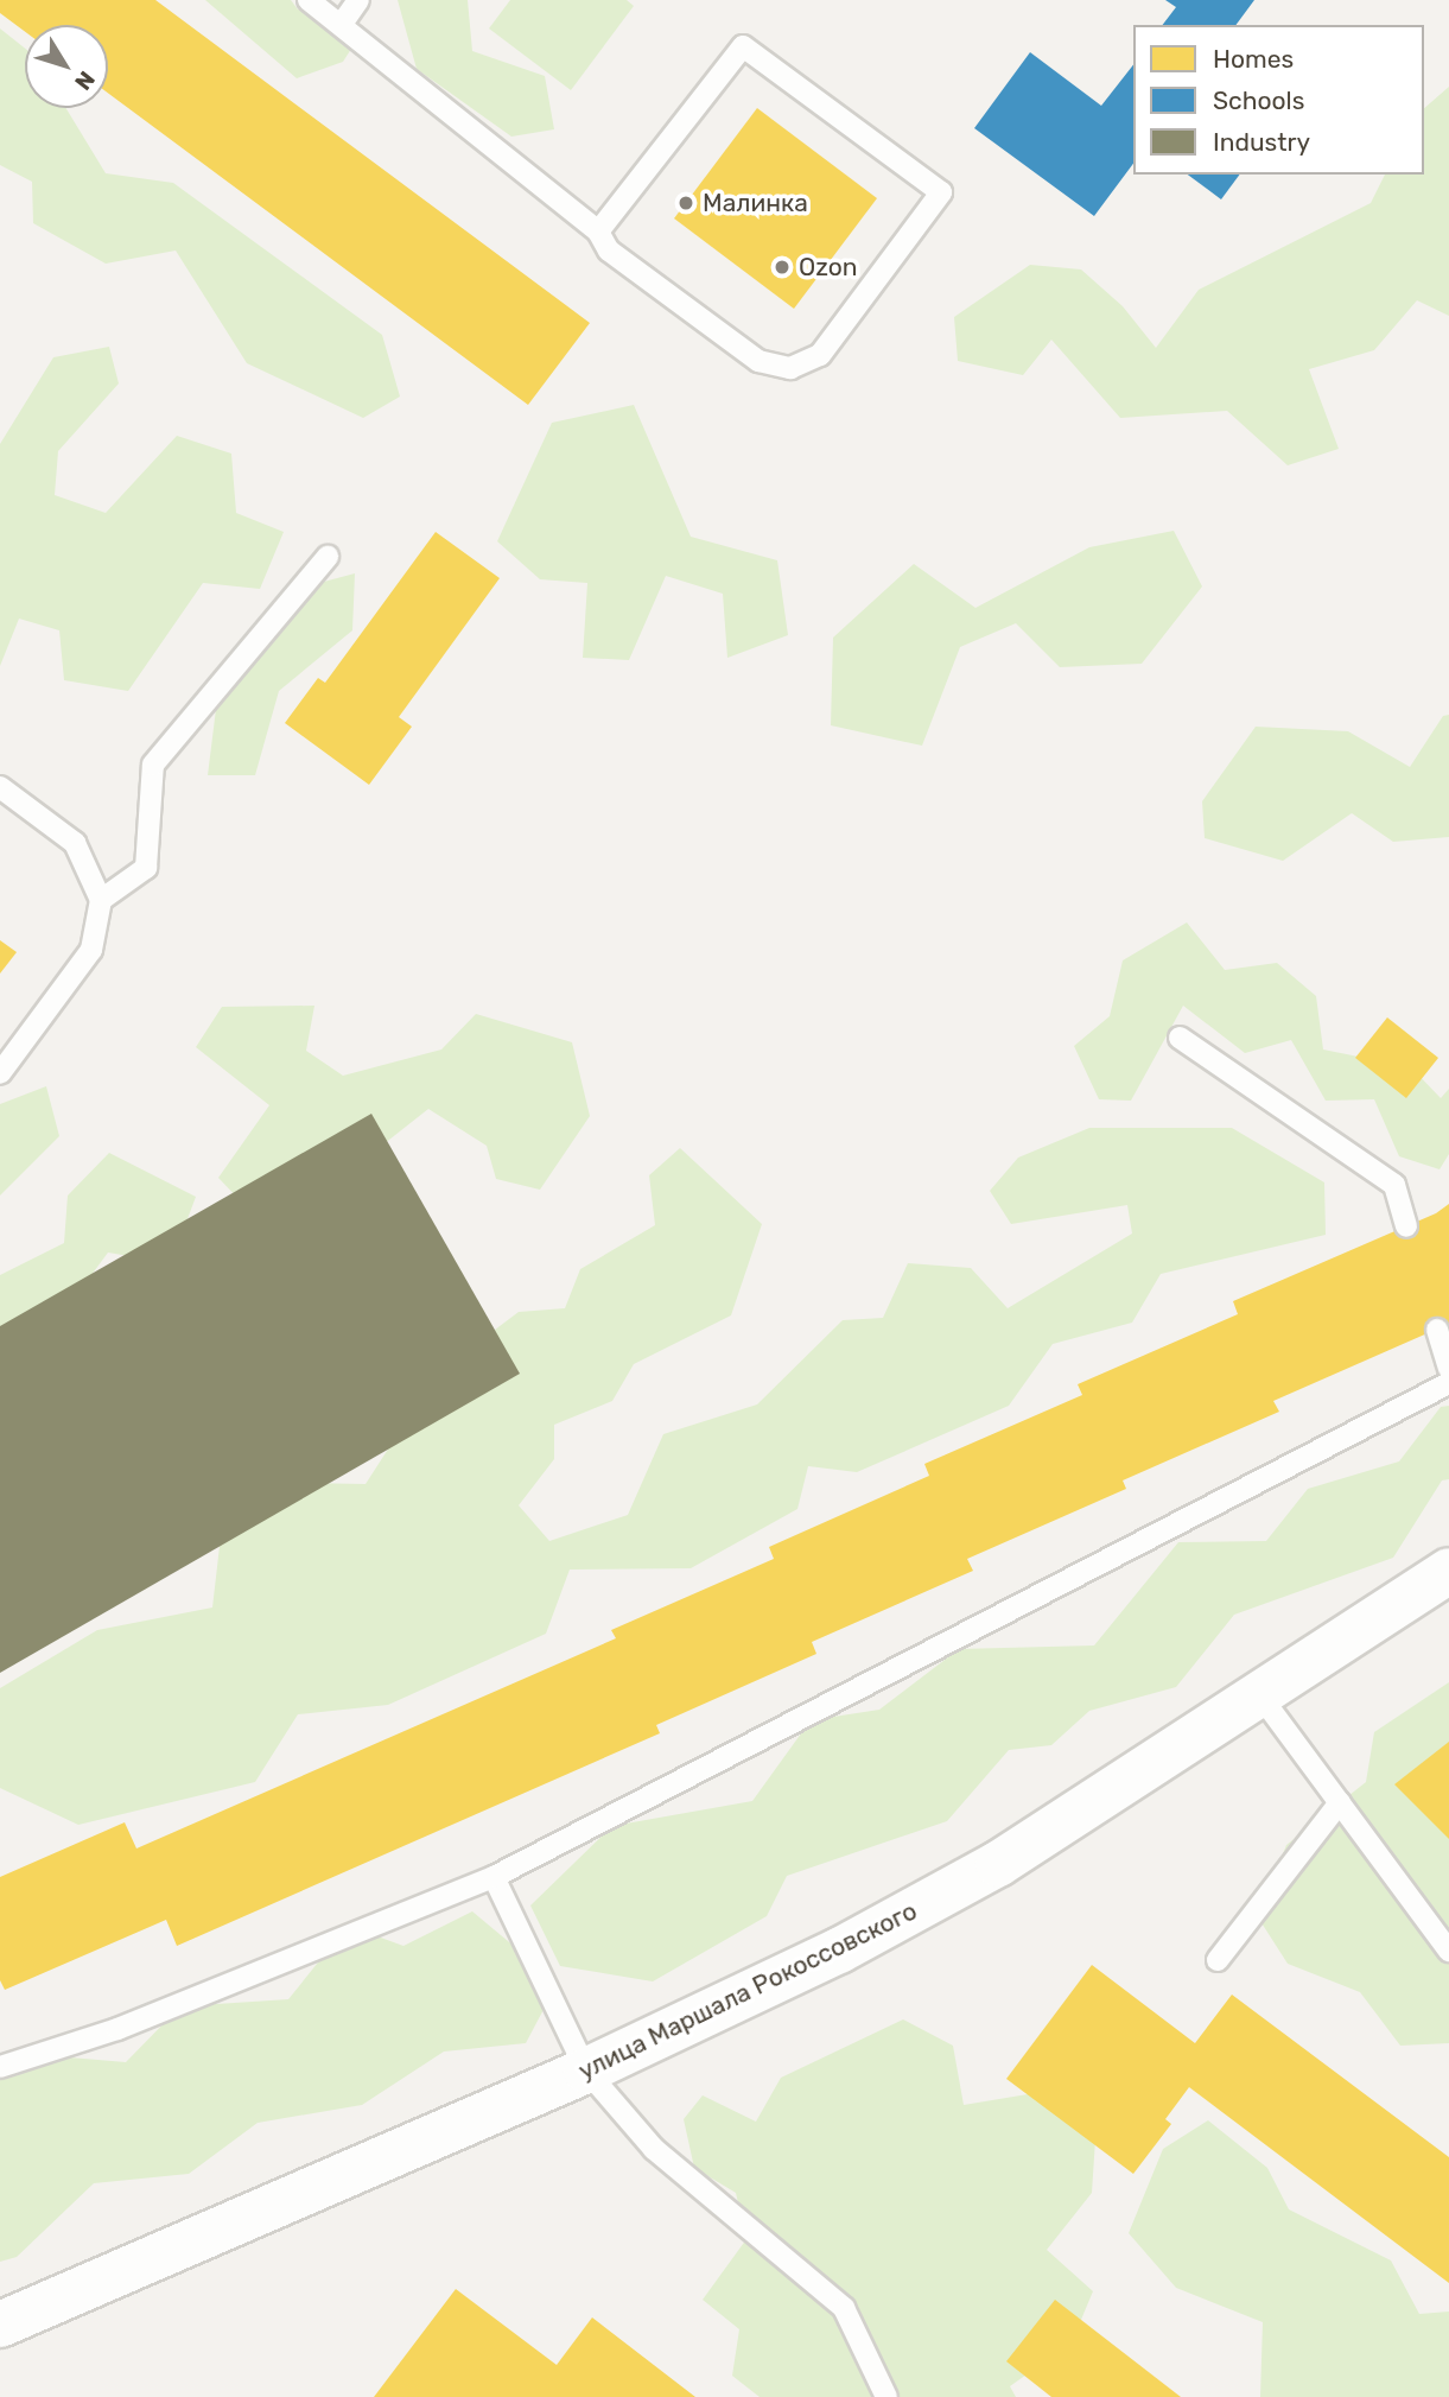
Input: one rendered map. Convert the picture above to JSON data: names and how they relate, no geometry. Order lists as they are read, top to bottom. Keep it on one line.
{"streets":{"street":["улица Маршала Рокоссовского"]},"places":["Малинка","Ozon"],"legend":["Homes","Schools","Industry"],"north":"bottom right"}
